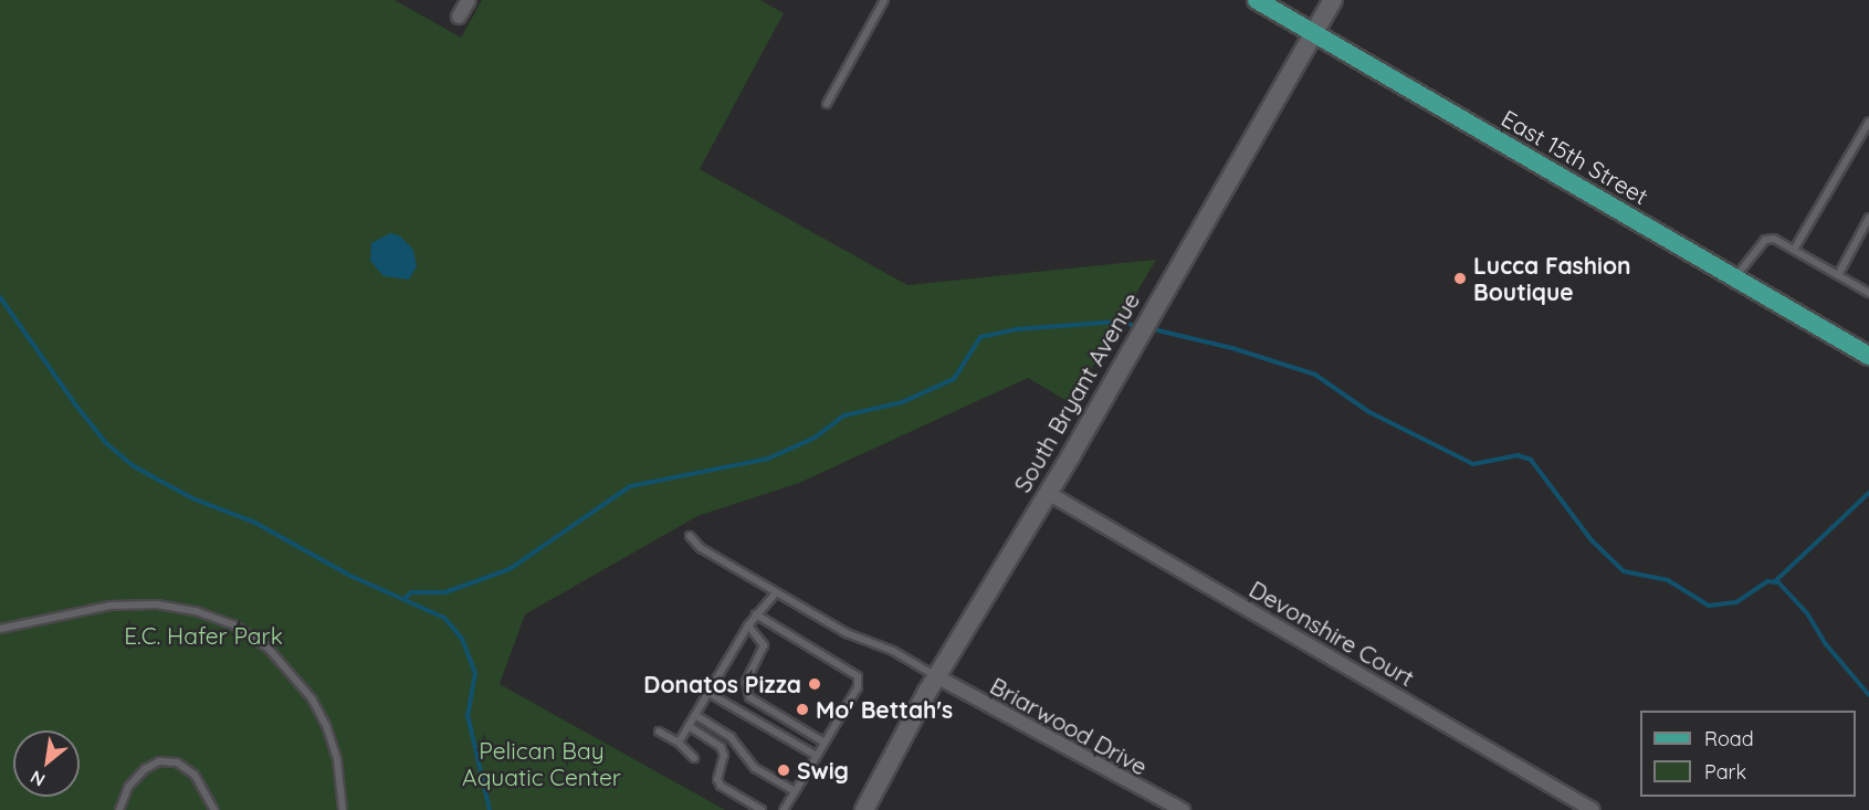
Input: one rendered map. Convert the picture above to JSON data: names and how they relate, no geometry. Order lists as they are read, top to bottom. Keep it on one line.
{"streets":{"main road":["East 15th Street","South Bryant Avenue"],"street":["Devonshire Court","Briarwood Drive"]},"crossings":[["East 15th Street","South Bryant Avenue"],["South Bryant Avenue","Devonshire Court"],["South Bryant Avenue","Briarwood Drive"]],"parks":["E.C. Hafer Park","Pelican Bay Aquatic Center"],"places":["Lucca Fashion Boutique","Donatos Pizza","Mo' Bettah's","Swig"],"legend":["Road","Park"],"north":"bottom left"}
